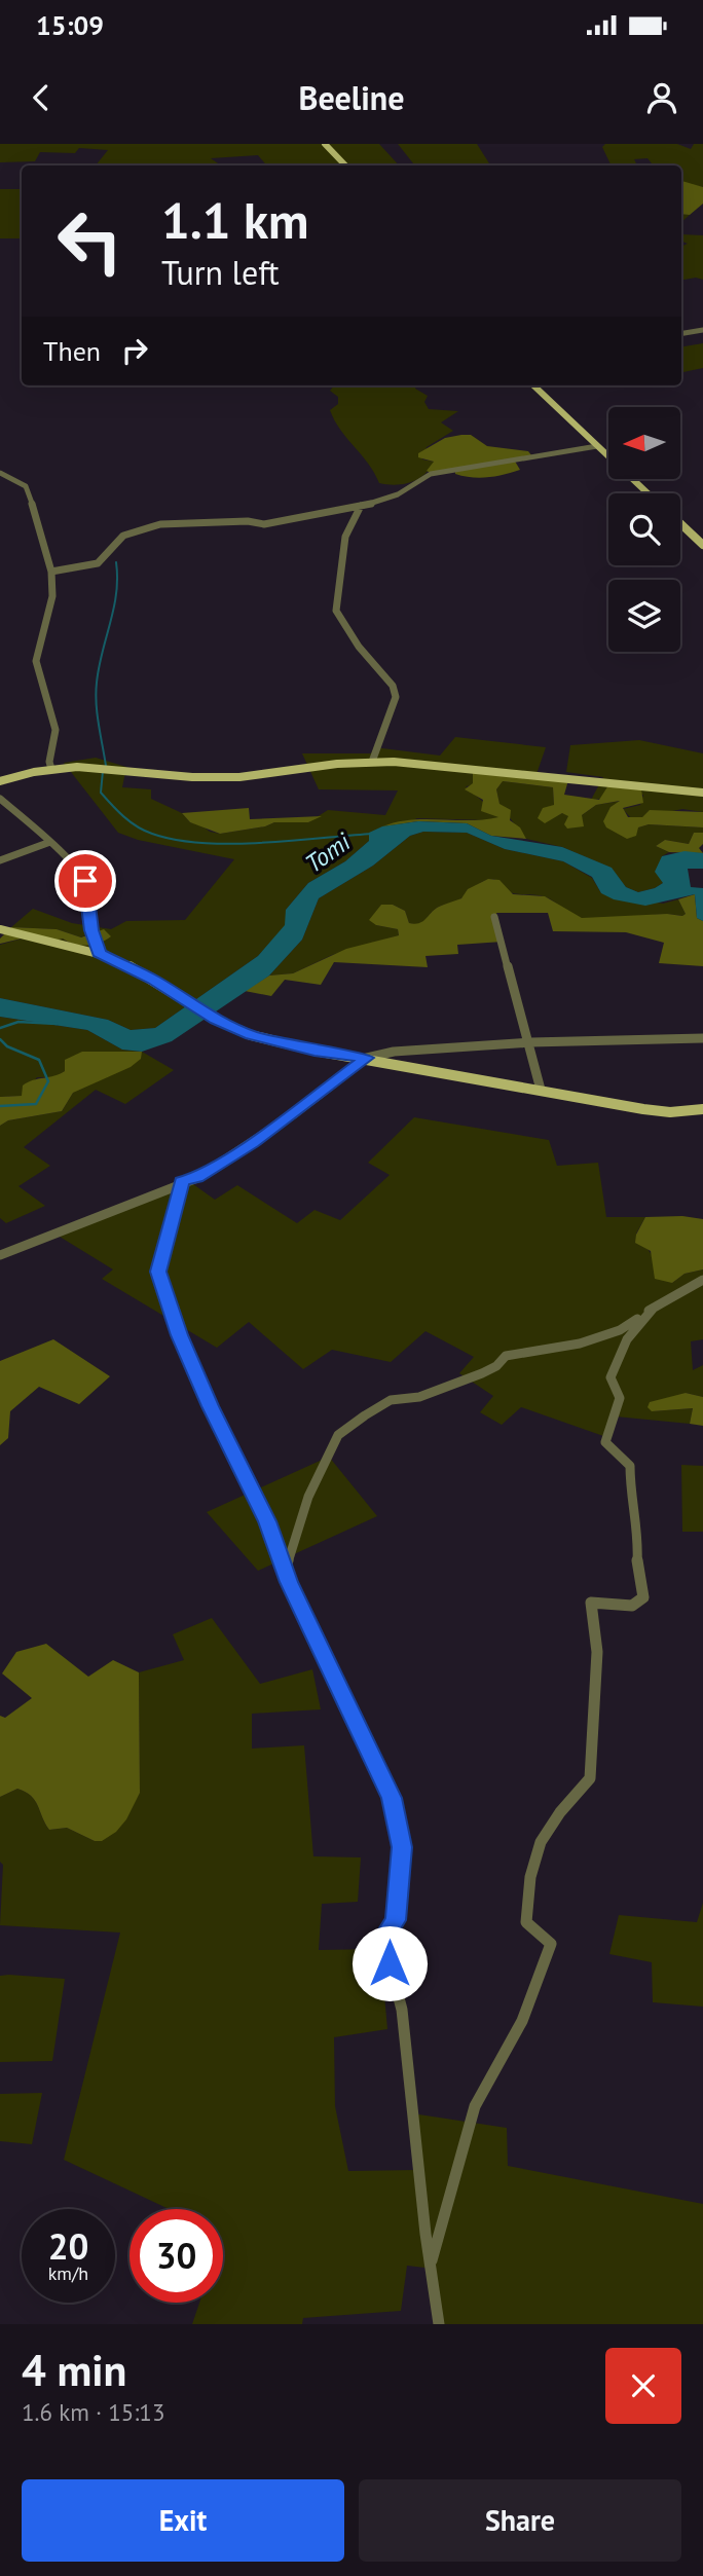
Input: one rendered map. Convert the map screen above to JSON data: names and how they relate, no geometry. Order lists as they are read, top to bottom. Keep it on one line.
{"water":["Tomi"],"north":"left","page":{"status":"15:09","header":"Beeline","turn":["1.1 km","Turn left"],"then":"Then","speed":"20 km/h","limit":"30","heading":["4 min","1.6 km · 15:13"],"buttons":["Exit","Share"]}}
